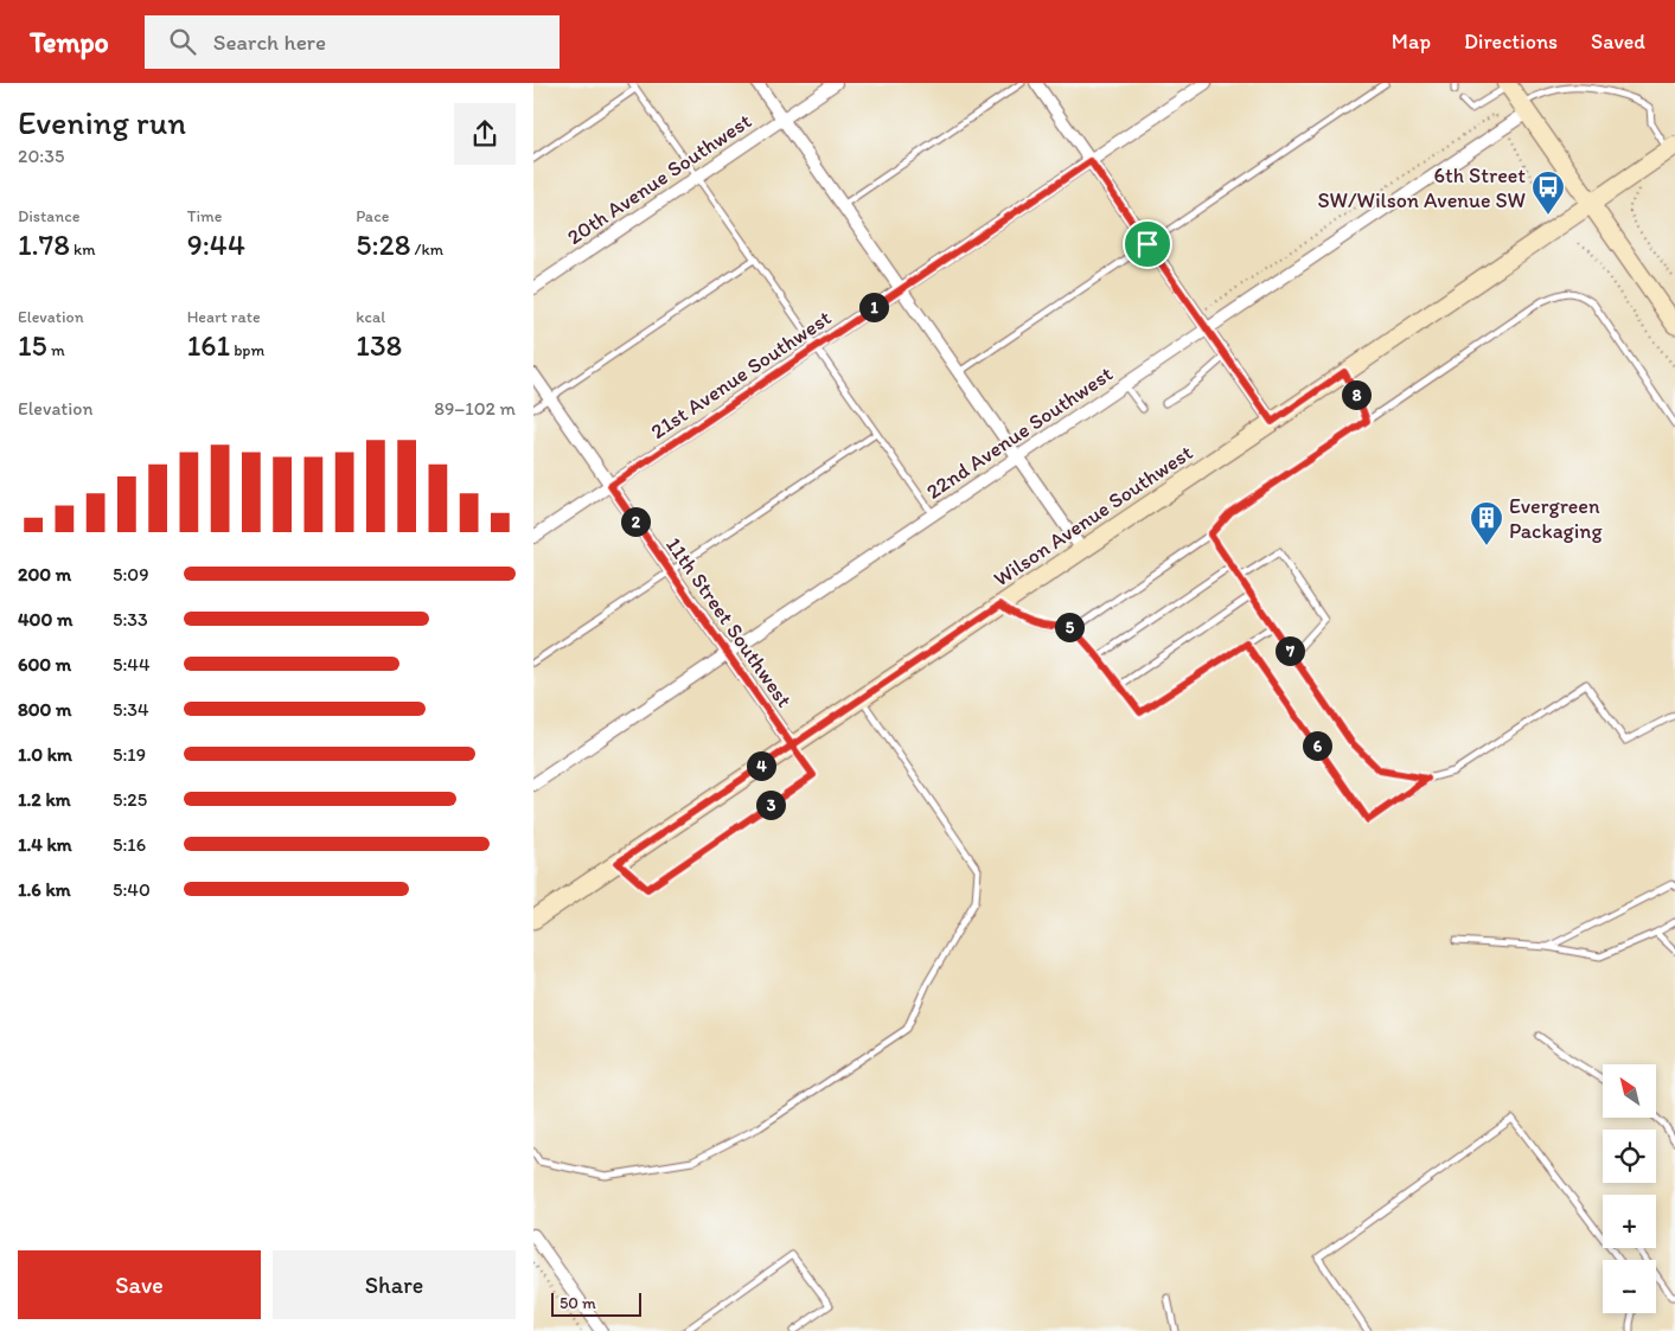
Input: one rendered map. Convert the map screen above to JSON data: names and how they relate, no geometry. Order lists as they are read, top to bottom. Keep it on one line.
{"streets":{"main road":["Wilson Avenue Southwest"],"street":["20th Avenue Southwest","21st Avenue Southwest","22nd Avenue Southwest","11th Street Southwest"]},"crossings":[["21st Avenue Southwest","11th Street Southwest"],["22nd Avenue Southwest","11th Street Southwest"],["Wilson Avenue Southwest","11th Street Southwest"]],"places":{"bus stop":["6th Street SW/Wilson Avenue SW"],"building":["Evergreen Packaging"]},"scale_bar":"50 m","north":"top left","page":{"header":"Tempo","search":"Search here","nav":["Map","Directions","Saved"],"heading":["Evening run","20:35"],"stats":[["Distance","1.78 km"],["Time","9:44"],["Pace","5:28 /km"],["Elevation","15 m"],["Heart rate","161 bpm"],["kcal","138"]],"pins":["1","8","2","5","7","6","4","3"],"chart":["Elevation","89–102 m"],"list":[{"name":"200 m","note":"5:09"},{"name":"400 m","note":"5:33"},{"name":"600 m","note":"5:44"},{"name":"800 m","note":"5:34"},{"name":"1.0 km","note":"5:19"},{"name":"1.2 km","note":"5:25"},{"name":"1.4 km","note":"5:16"},{"name":"1.6 km","note":"5:40"}],"map_buttons":["+","−"],"buttons":["Save","Share"],"scale":"50 m"}}
